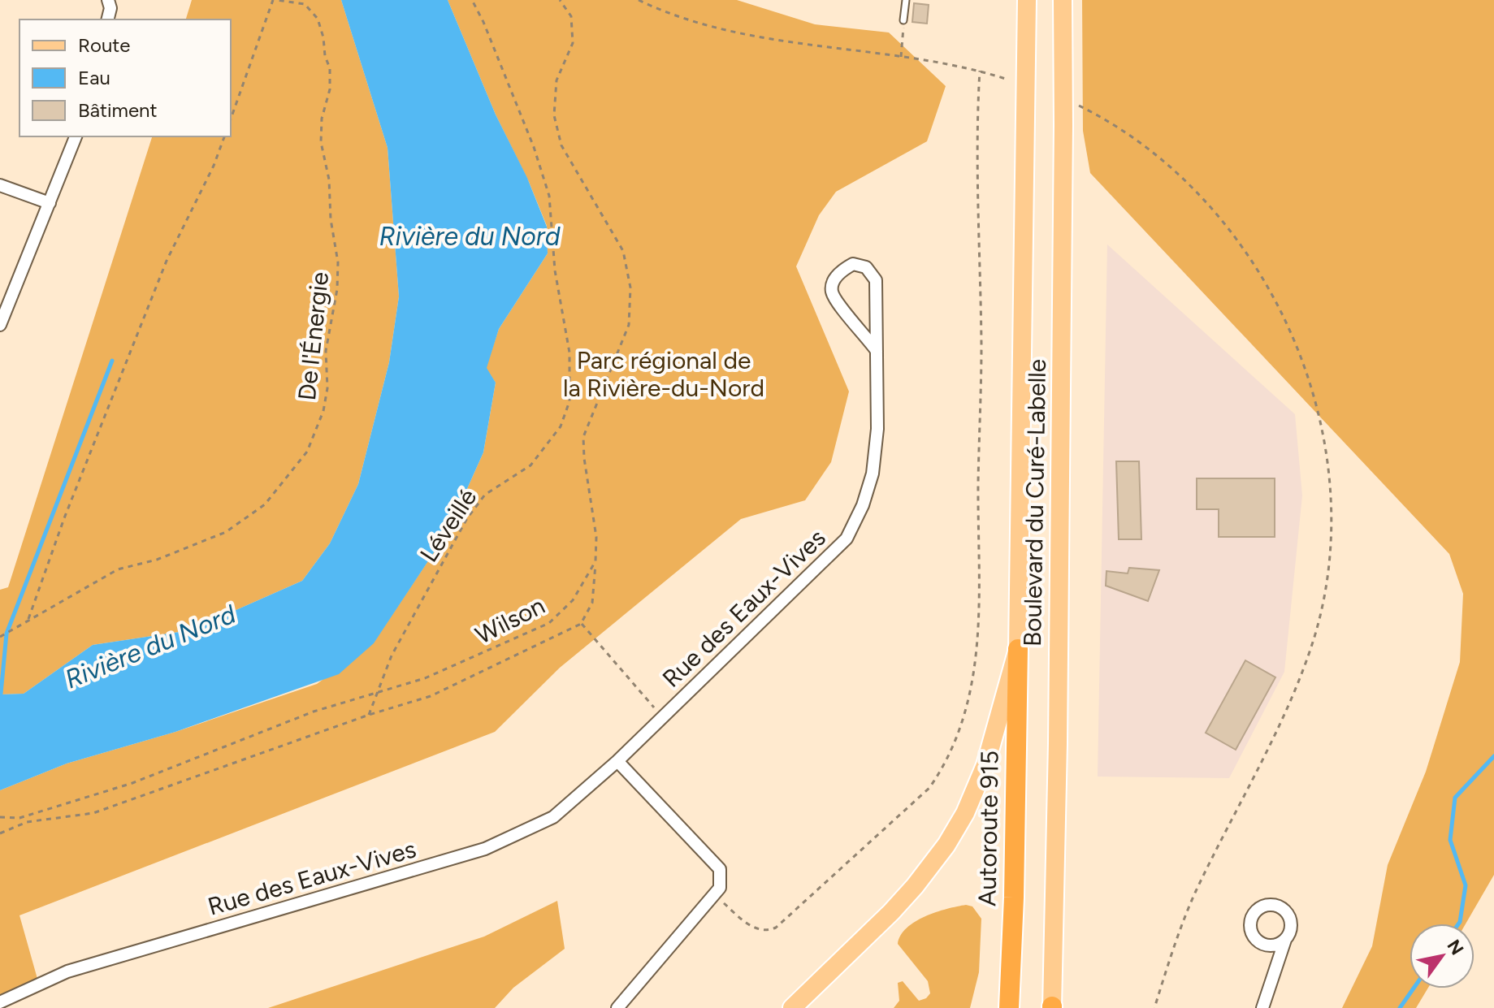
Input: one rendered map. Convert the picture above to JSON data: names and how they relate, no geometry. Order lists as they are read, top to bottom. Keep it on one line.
{"streets":{"highway":["Autoroute 915"],"main road":["Boulevard du Curé-Labelle"],"street":["Rue des Eaux-Vives"],"path":["De l'Énergie","Léveillé","Wilson"]},"crossings":[["Boulevard du Curé-Labelle","Autoroute 915"],["Léveillé","Wilson"]],"water":["Rivière du Nord"],"parks":["Parc régional de la Rivière-du-Nord"],"legend":["Route","Eau","Bâtiment"],"north":"top right"}
